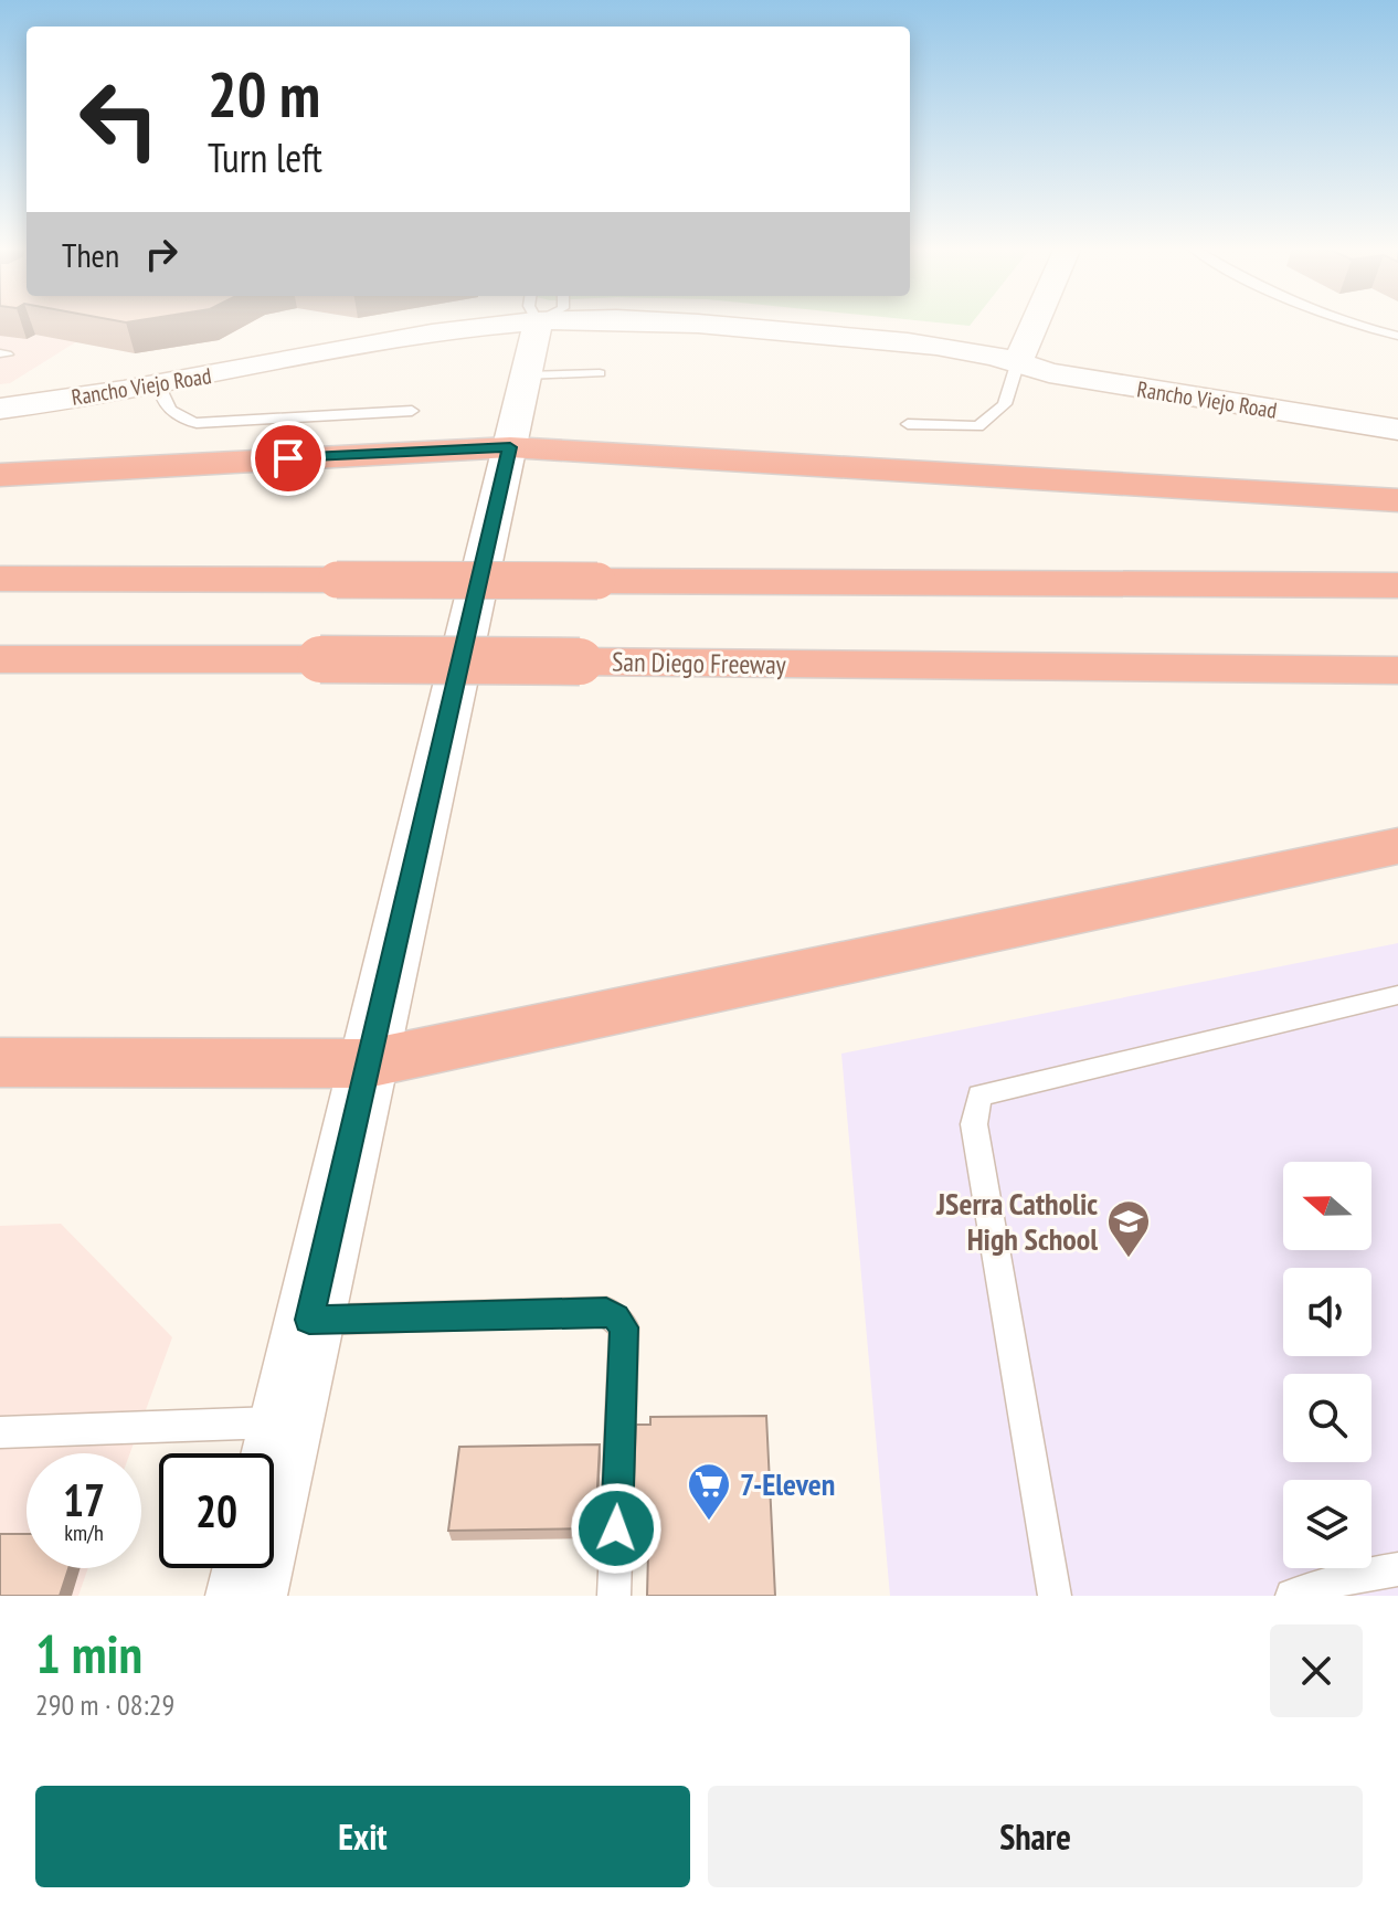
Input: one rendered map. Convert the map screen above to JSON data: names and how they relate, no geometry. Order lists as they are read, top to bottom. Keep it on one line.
{"streets":{"highway":["San Diego Freeway"],"main road":["Rancho Viejo Road"]},"places":{"school or university":["JSerra Catholic High School"],"supermarket":["7-Eleven"]},"north":"left","page":{"turn":["20 m","Turn left"],"then":"Then","speed":"17 km/h","limit":"20","heading":["1 min","290 m · 08:29"],"buttons":["Exit","Share"]}}
